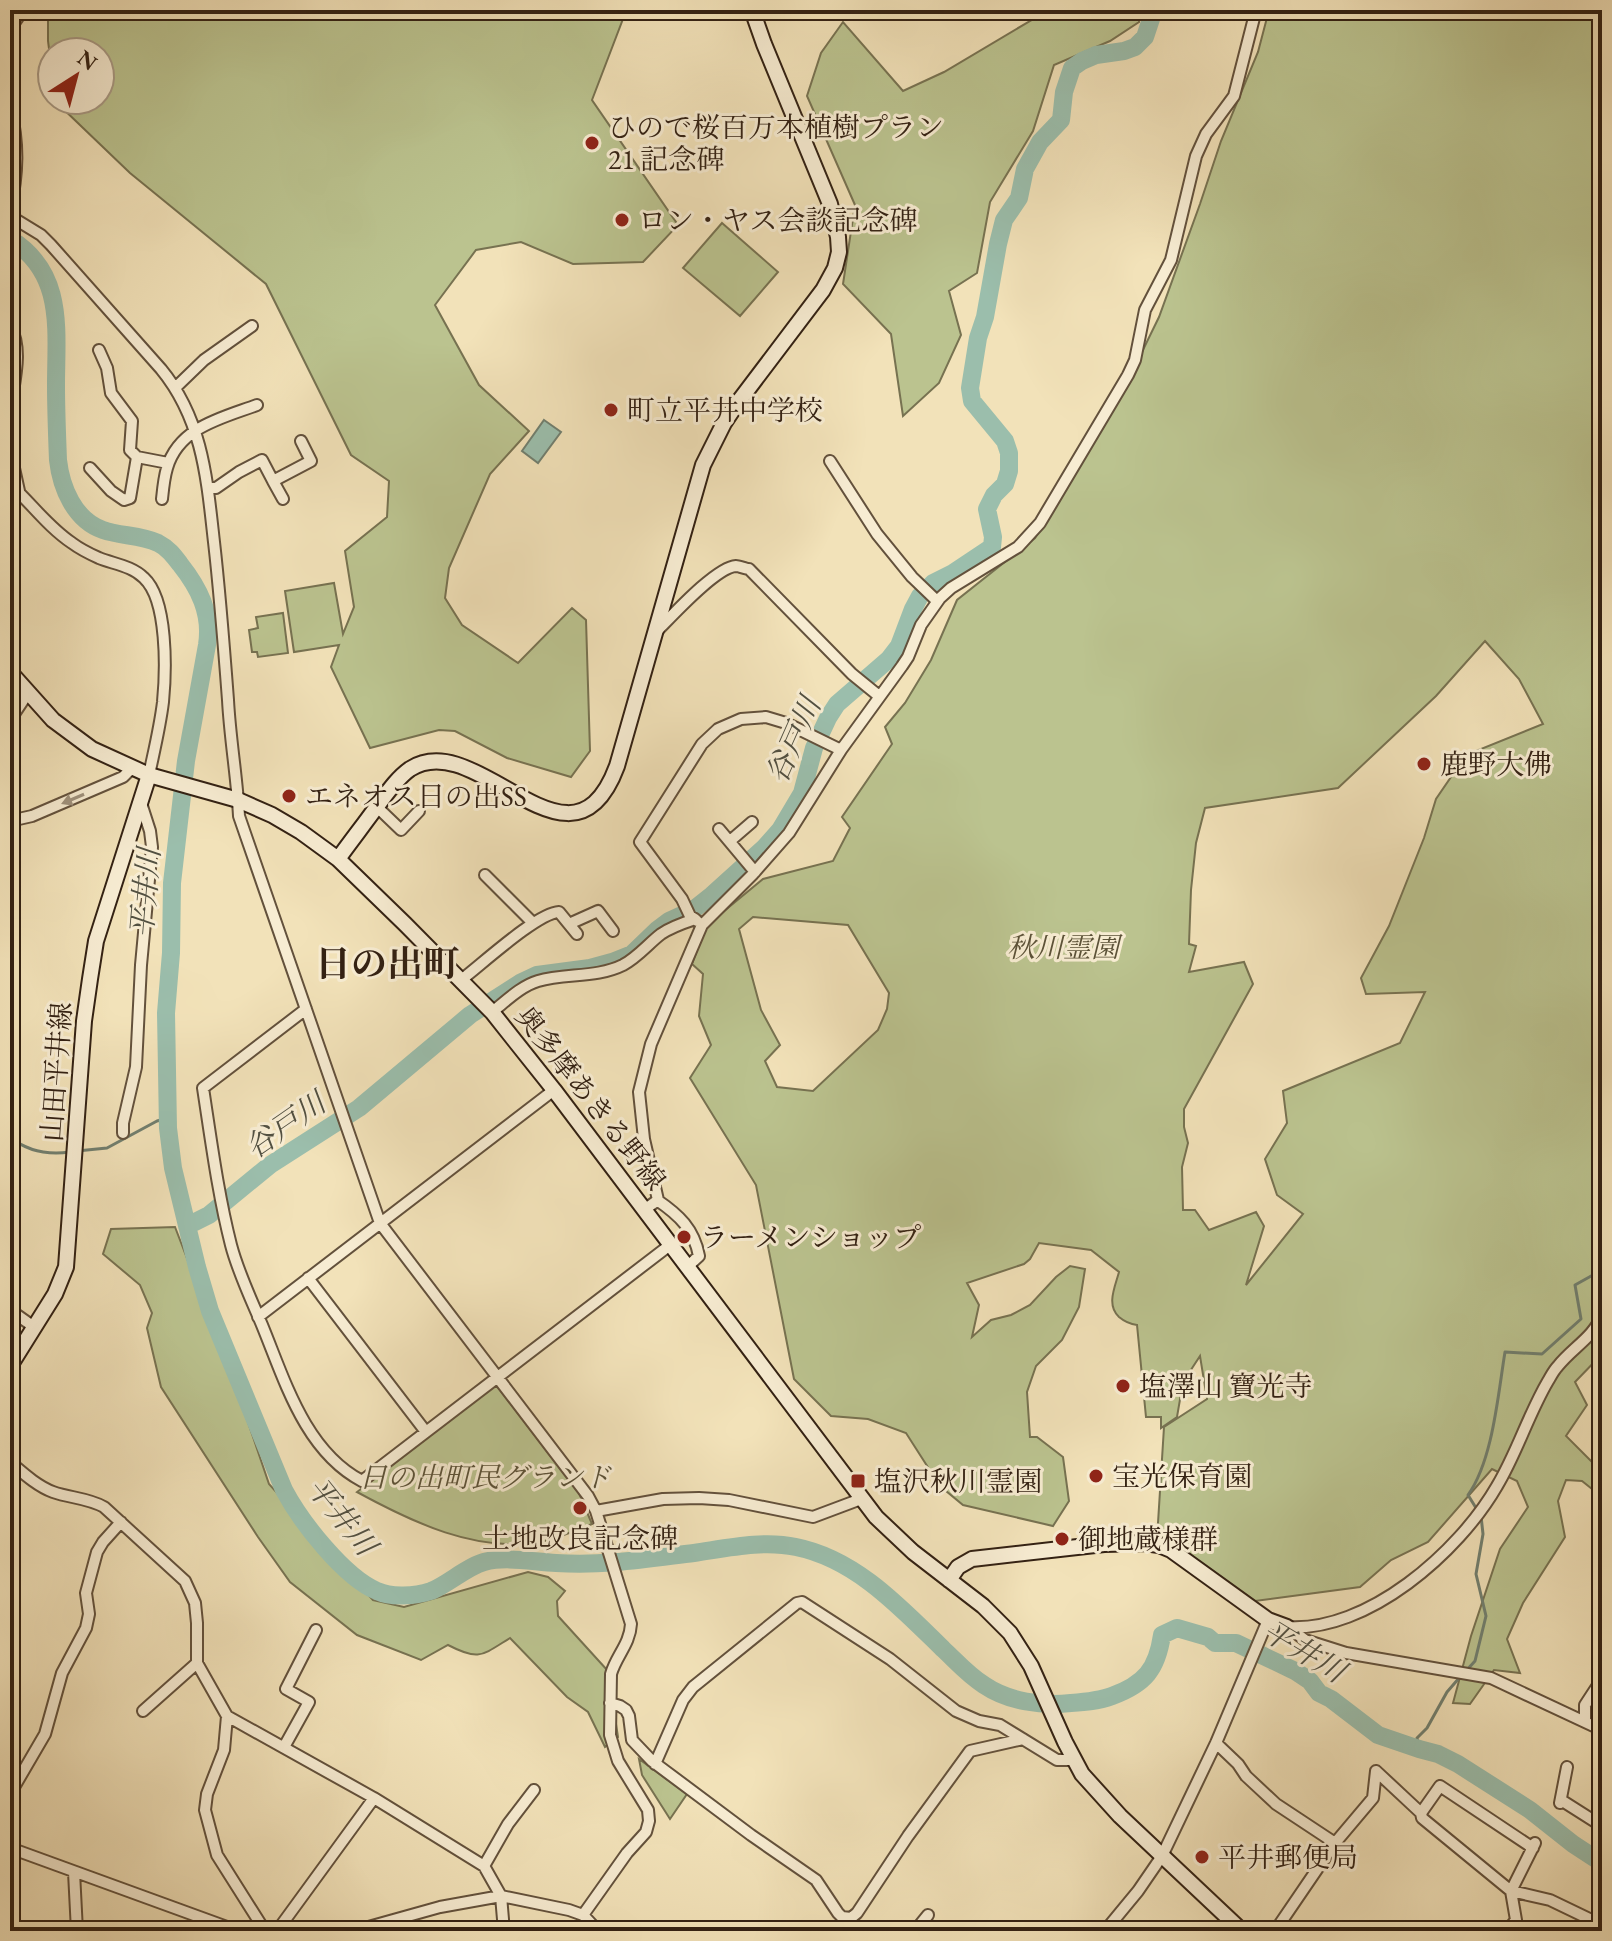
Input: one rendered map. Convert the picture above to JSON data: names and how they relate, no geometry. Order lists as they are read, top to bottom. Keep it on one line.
{"streets":{"main road":["山田平井線","奥多摩あきる野線"]},"crossings":[["山田平井線","奥多摩あきる野線"]],"districts":["日の出町"],"water":["谷戸川","平井川"],"parks":["秋川霊園","日の出町民グランド"],"places":{"other":["ひので桜百万本植樹プラン 21 記念碑","ロン・ヤス会談記念碑","町立平井中学校","鹿野大佛","エネオス日の出SS","ラーメンショップ","塩澤山 寶光寺","宝光保育園","土地改良記念碑","御地蔵様群","平井郵便局"],"transit":["塩沢秋川霊園"]},"north":"top right"}
